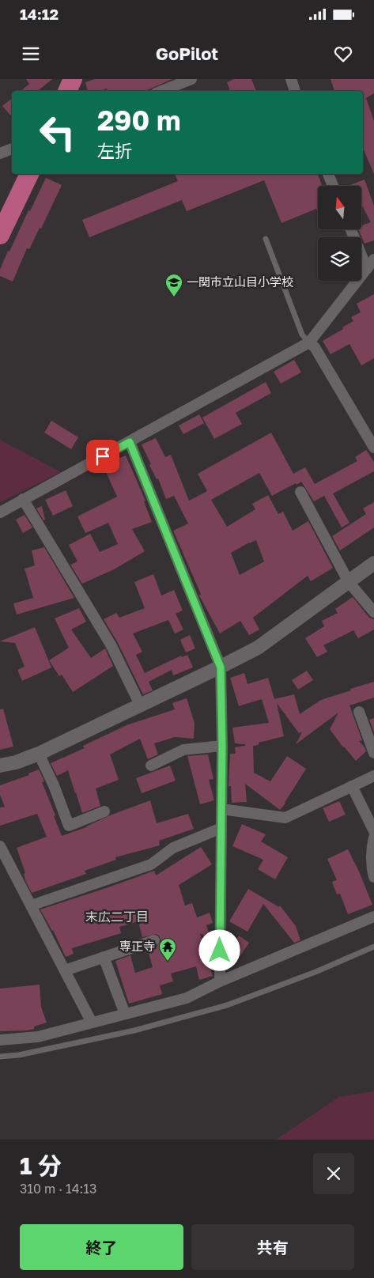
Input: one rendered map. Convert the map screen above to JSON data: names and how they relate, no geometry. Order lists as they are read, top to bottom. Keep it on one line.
{"districts":["末広二丁目"],"places":{"school or university":["一関市立山目小学校"],"temple":["専正寺"]},"north":"top","page":{"status":"14:12","header":"GoPilot","turn":["290 m","左折"],"heading":["1 分","310 m · 14:13"],"buttons":["終了","共有"]}}
